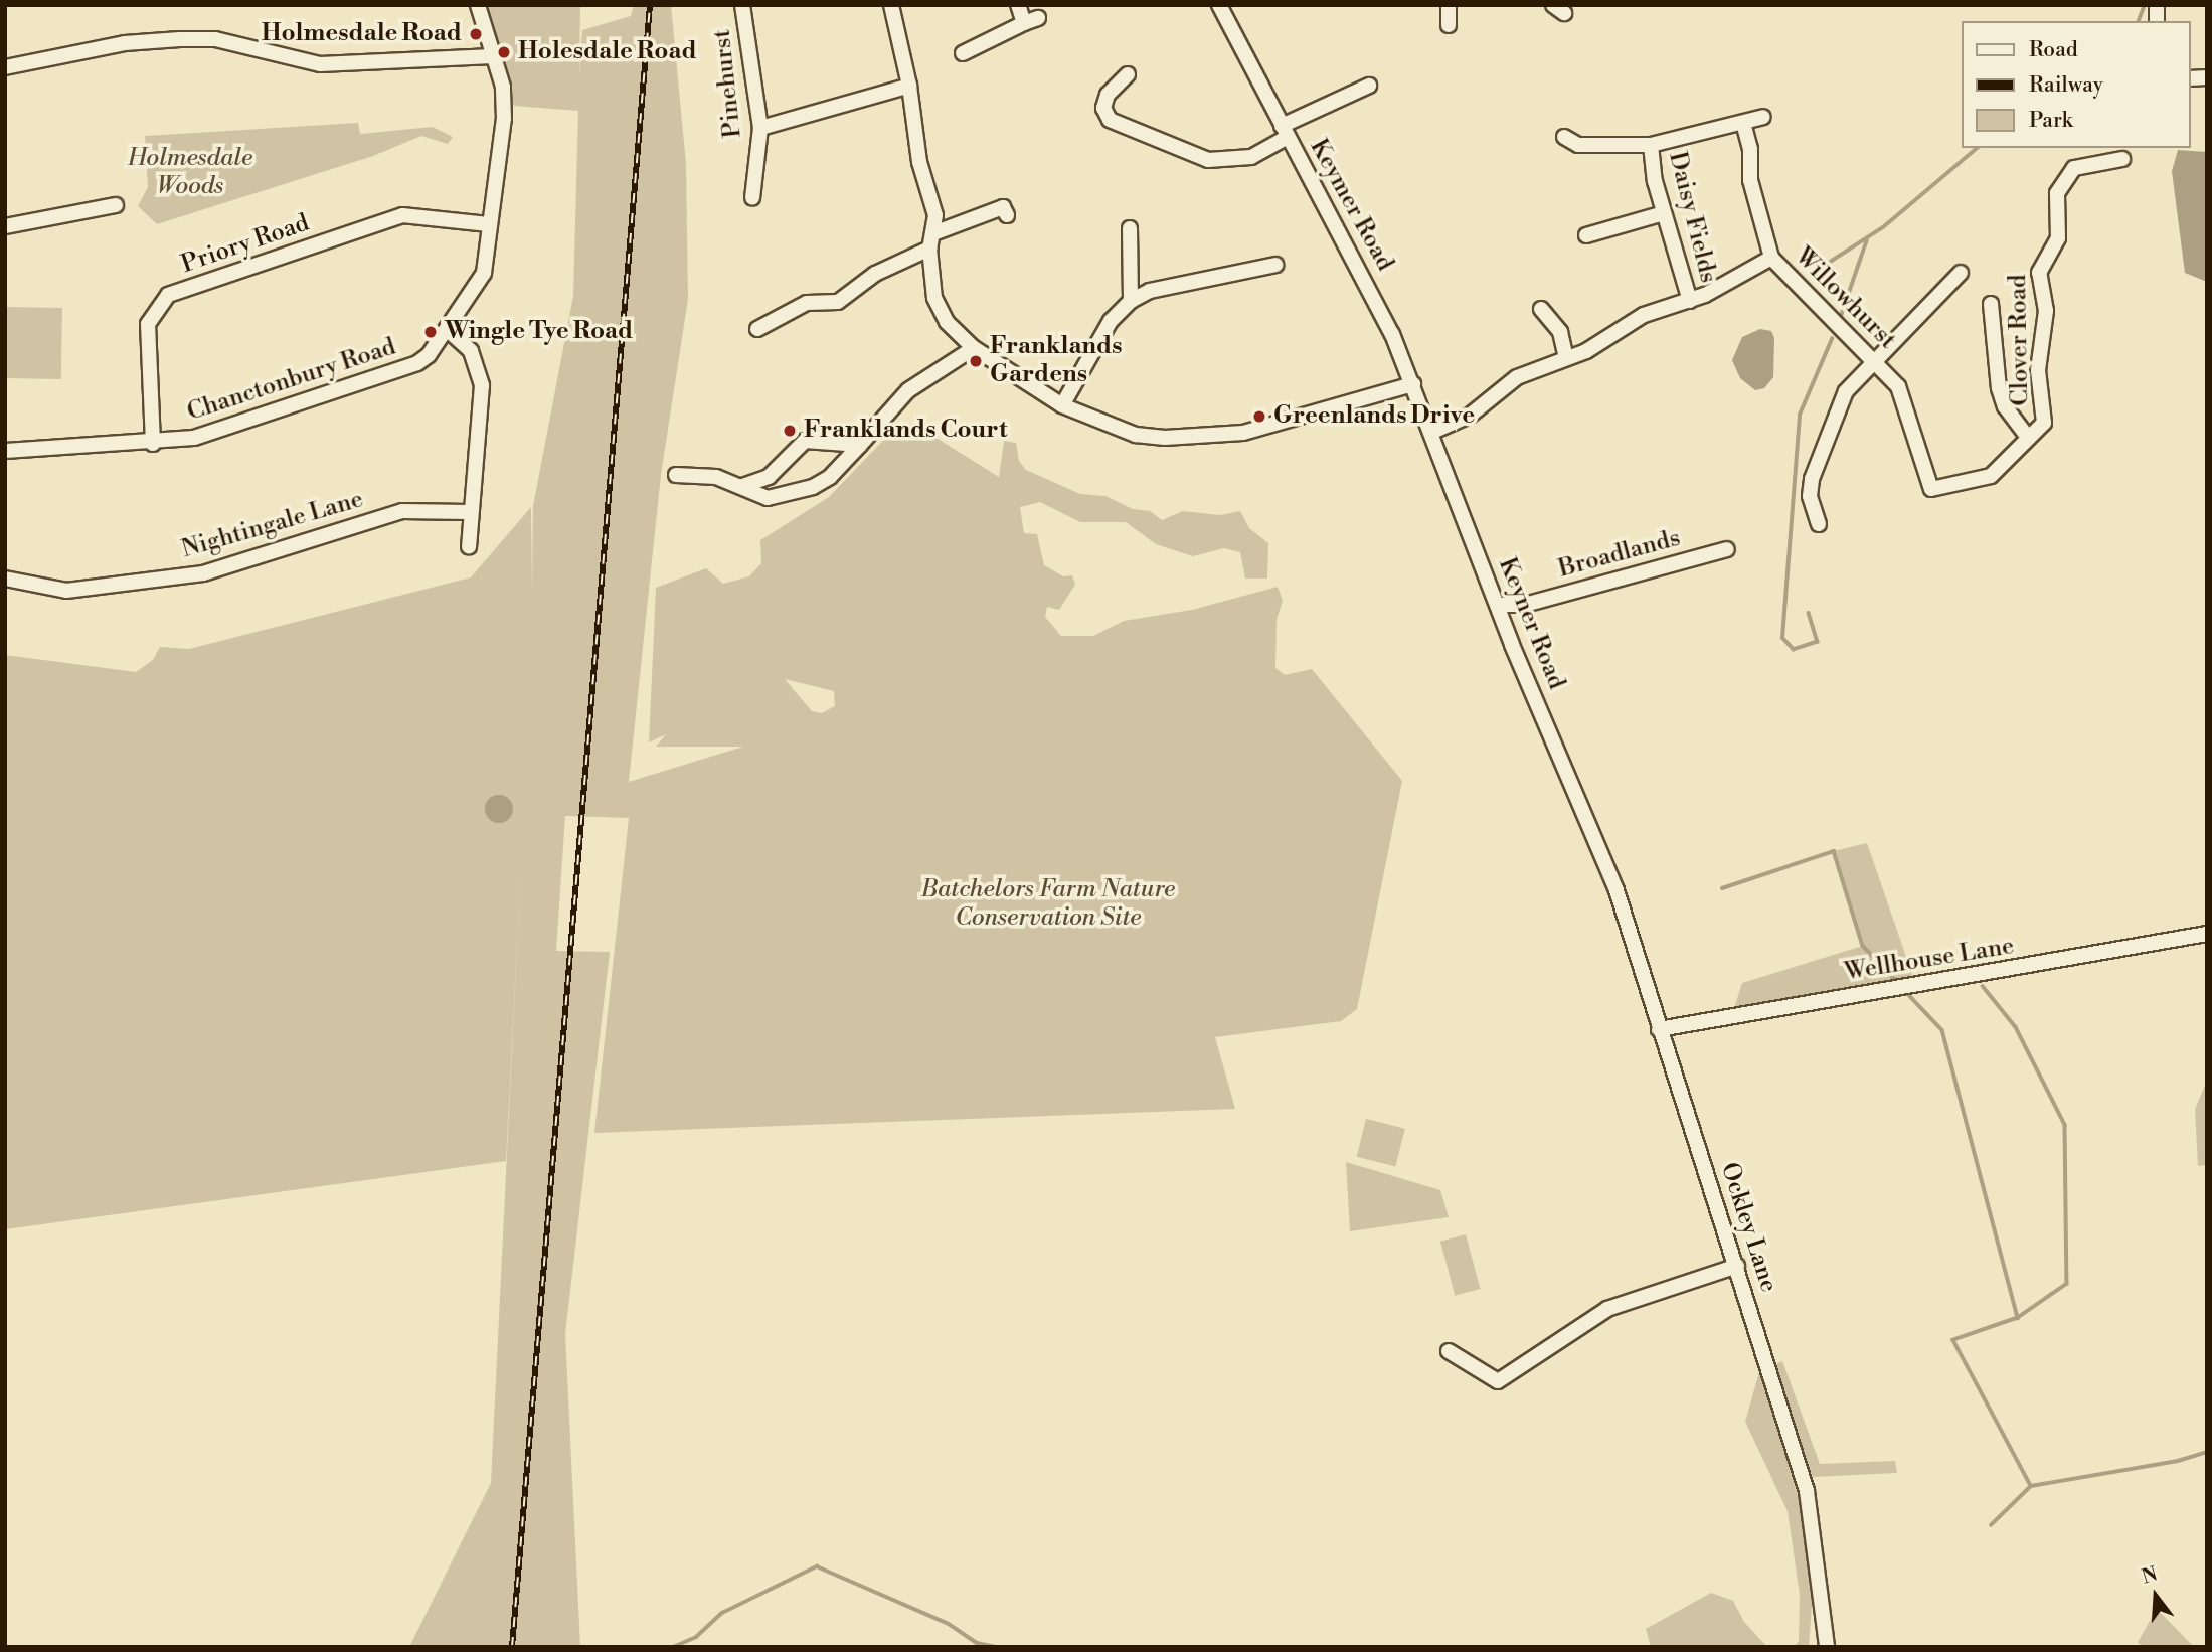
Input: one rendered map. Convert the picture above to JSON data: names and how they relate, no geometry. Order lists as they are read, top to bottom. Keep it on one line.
{"streets":{"street":["Pinehurst","Keymer Road","Daisy Fields","Priory Road","Willowhurst","Clover Road","Chanctonbury Road","Nightingale Lane","Broadlands","Keyner Road","Wellhouse Lane","Ockley Lane"]},"crossings":[["Keymer Road","Willowhurst"],["Keymer Road","Keyner Road"],["Daisy Fields","Willowhurst"],["Priory Road","Chanctonbury Road"],["Willowhurst","Clover Road"],["Willowhurst","Keyner Road"],["Broadlands","Keyner Road"],["Keyner Road","Ockley Lane"],["Wellhouse Lane","Ockley Lane"]],"parks":["Holmesdale Woods","Batchelors Farm Nature Conservation Site"],"places":["Holmesdale Road","Holesdale Road","Wingle Tye Road","Franklands Gardens","Greenlands Drive","Franklands Court"],"legend":["Road","Railway","Park"],"north":"top"}
